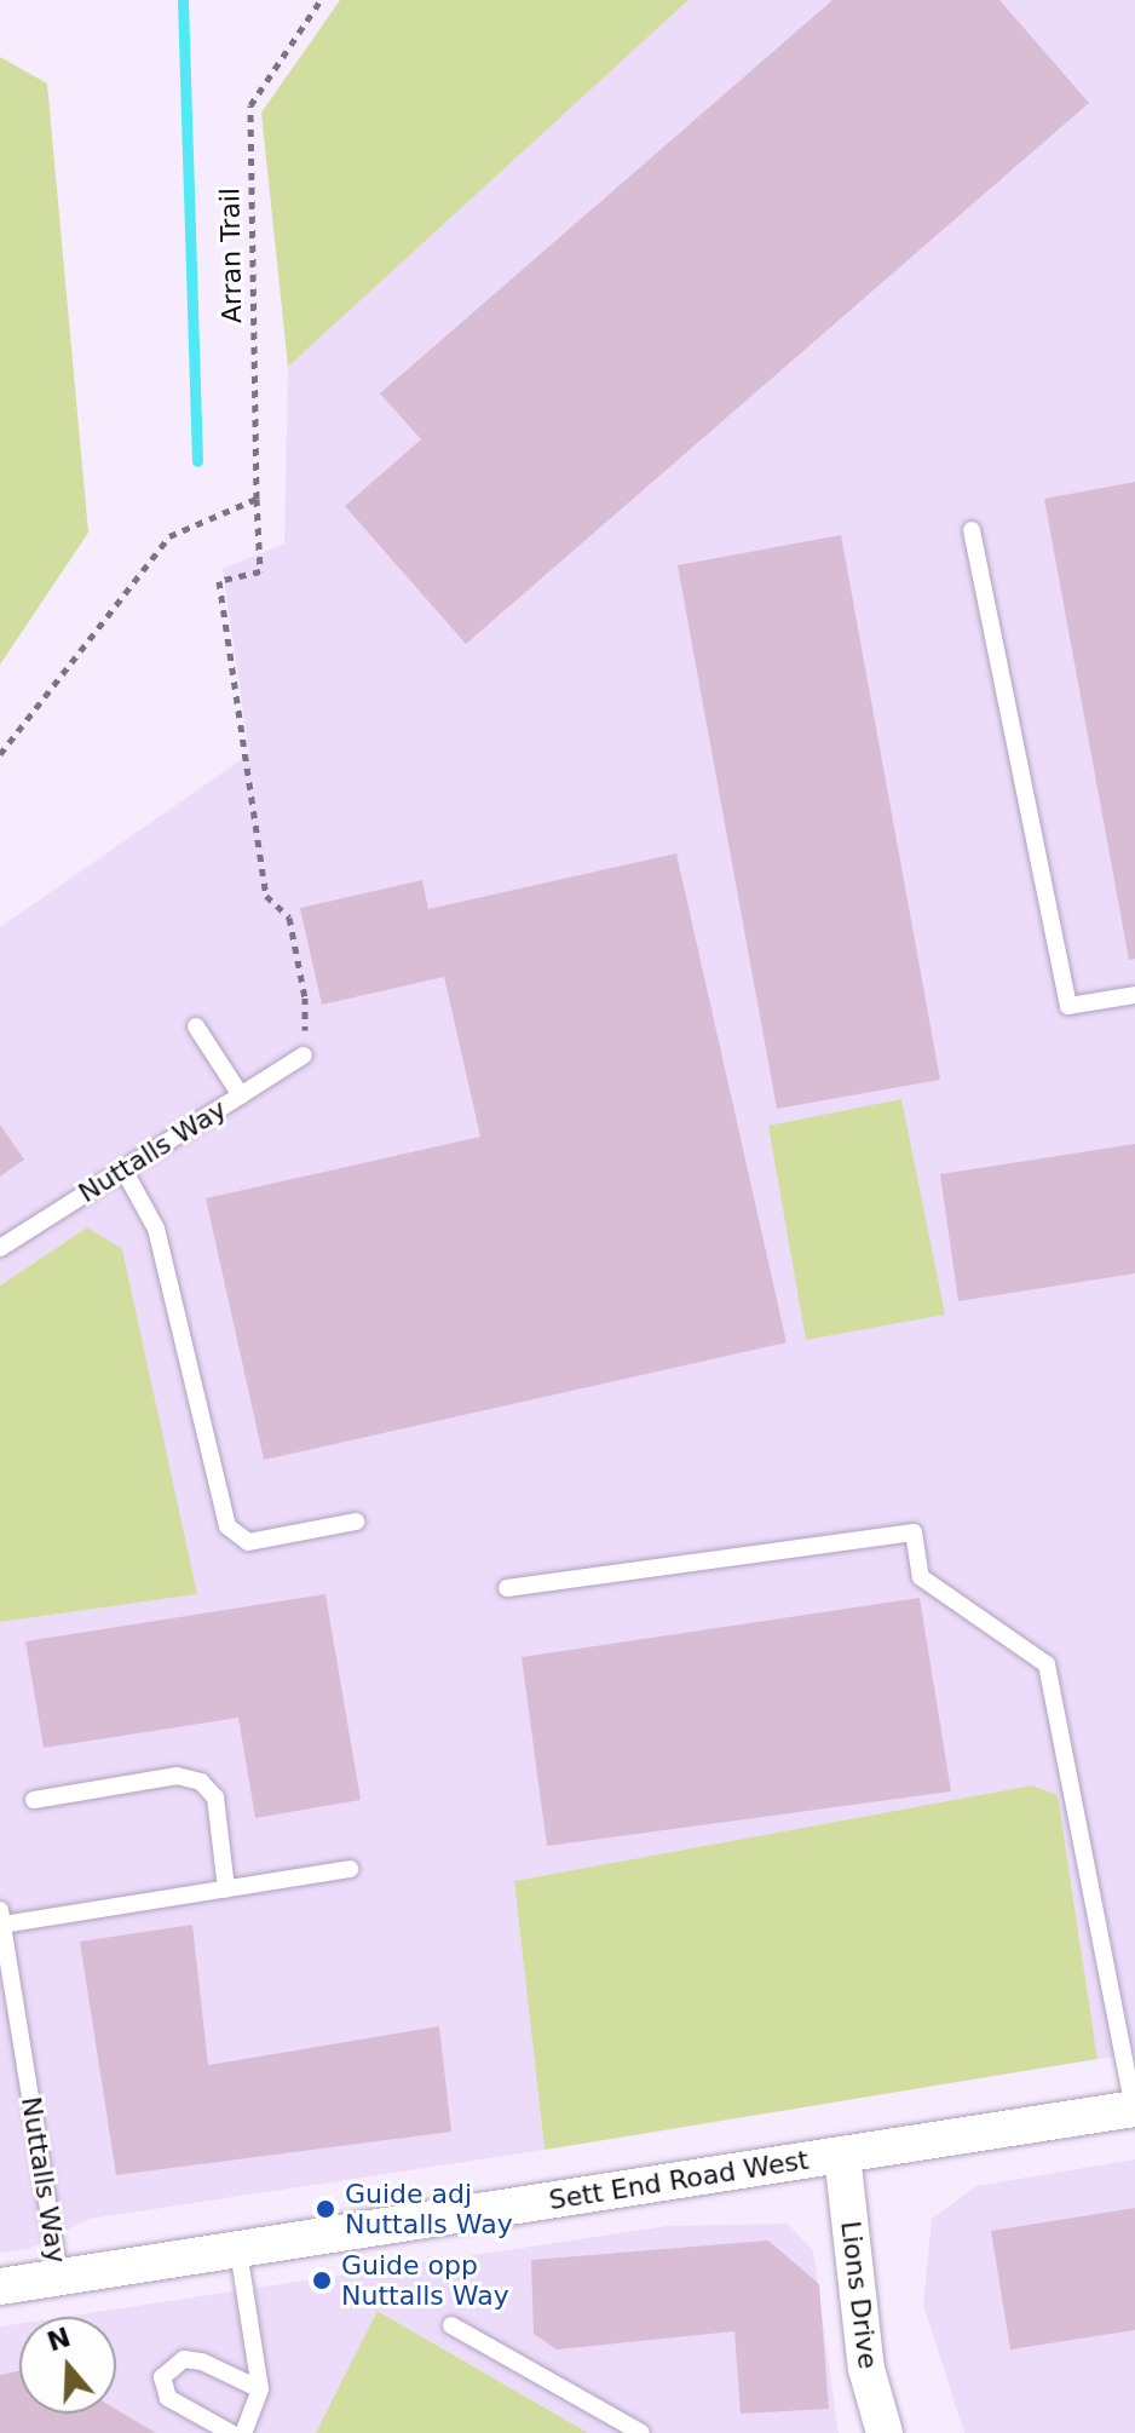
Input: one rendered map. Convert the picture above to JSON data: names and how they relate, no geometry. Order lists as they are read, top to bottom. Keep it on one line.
{"streets":{"street":["Sett End Road West","Lions Drive"],"lane":["Nuttalls Way"],"path":["Arran Trail"]},"crossings":[["Arran Trail","Nuttalls Way"],["Nuttalls Way","Sett End Road West"],["Sett End Road West","Lions Drive"]],"places":["Guide adj Nuttalls Way","Guide opp Nuttalls Way"],"north":"top"}
